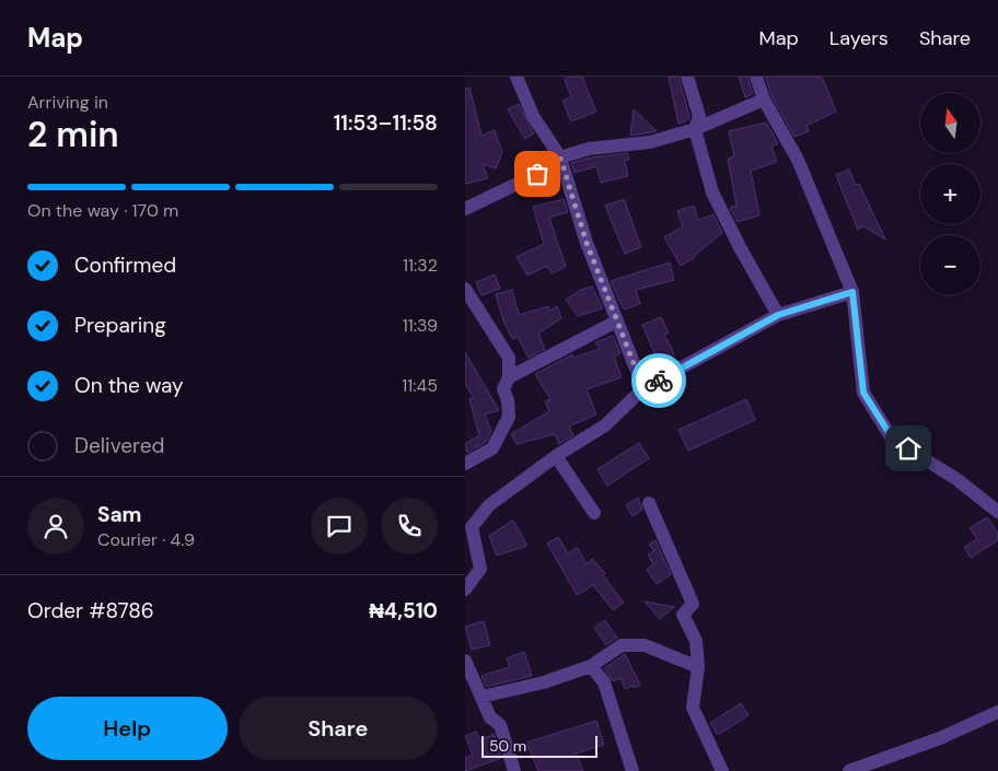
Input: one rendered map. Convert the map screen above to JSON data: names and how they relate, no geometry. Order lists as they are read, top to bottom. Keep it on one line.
{"scale_bar":"50 m","north":"top","page":{"header":"Map","nav":["Map","Layers","Share"],"heading":["2 min","Arriving in","11:53–11:58"],"panel":["Sam","Courier · 4.9","Order #8786","₦4,510"],"map_buttons":["+","−"],"bar":"On the way · 170 m","list":[["Confirmed","11:32"],["Preparing","11:39"],["On the way","11:45"],"Delivered"],"buttons":["Help","Share"],"scale":"50 m"}}
